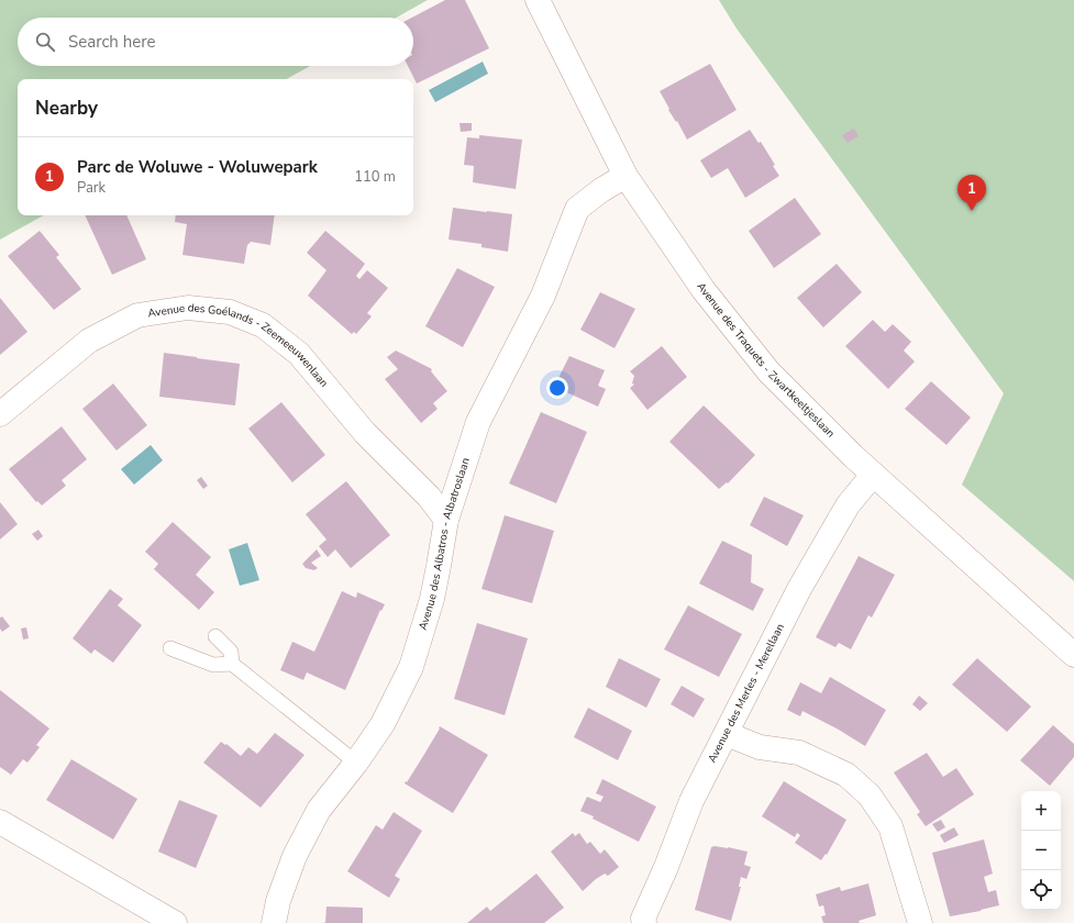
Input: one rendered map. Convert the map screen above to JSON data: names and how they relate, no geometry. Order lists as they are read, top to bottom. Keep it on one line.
{"streets":{"street":["Avenue des Goélands - Zeemeeuwenlaan","Avenue des Traquets - Zwartkeeltjeslaan","Avenue des Albatros - Albatroslaan","Avenue des Merles - Merellaan"]},"crossings":[["Avenue des Goélands - Zeemeeuwenlaan","Avenue des Albatros - Albatroslaan"],["Avenue des Traquets - Zwartkeeltjeslaan","Avenue des Albatros - Albatroslaan"],["Avenue des Traquets - Zwartkeeltjeslaan","Avenue des Merles - Merellaan"]],"page":{"search":"Search here","heading":"Nearby","list":[{"mark":"1","name":"Parc de Woluwe - Woluwepark","note":"Park","value":"110 m"}],"pins":"1","map_buttons":["+","−"]}}
